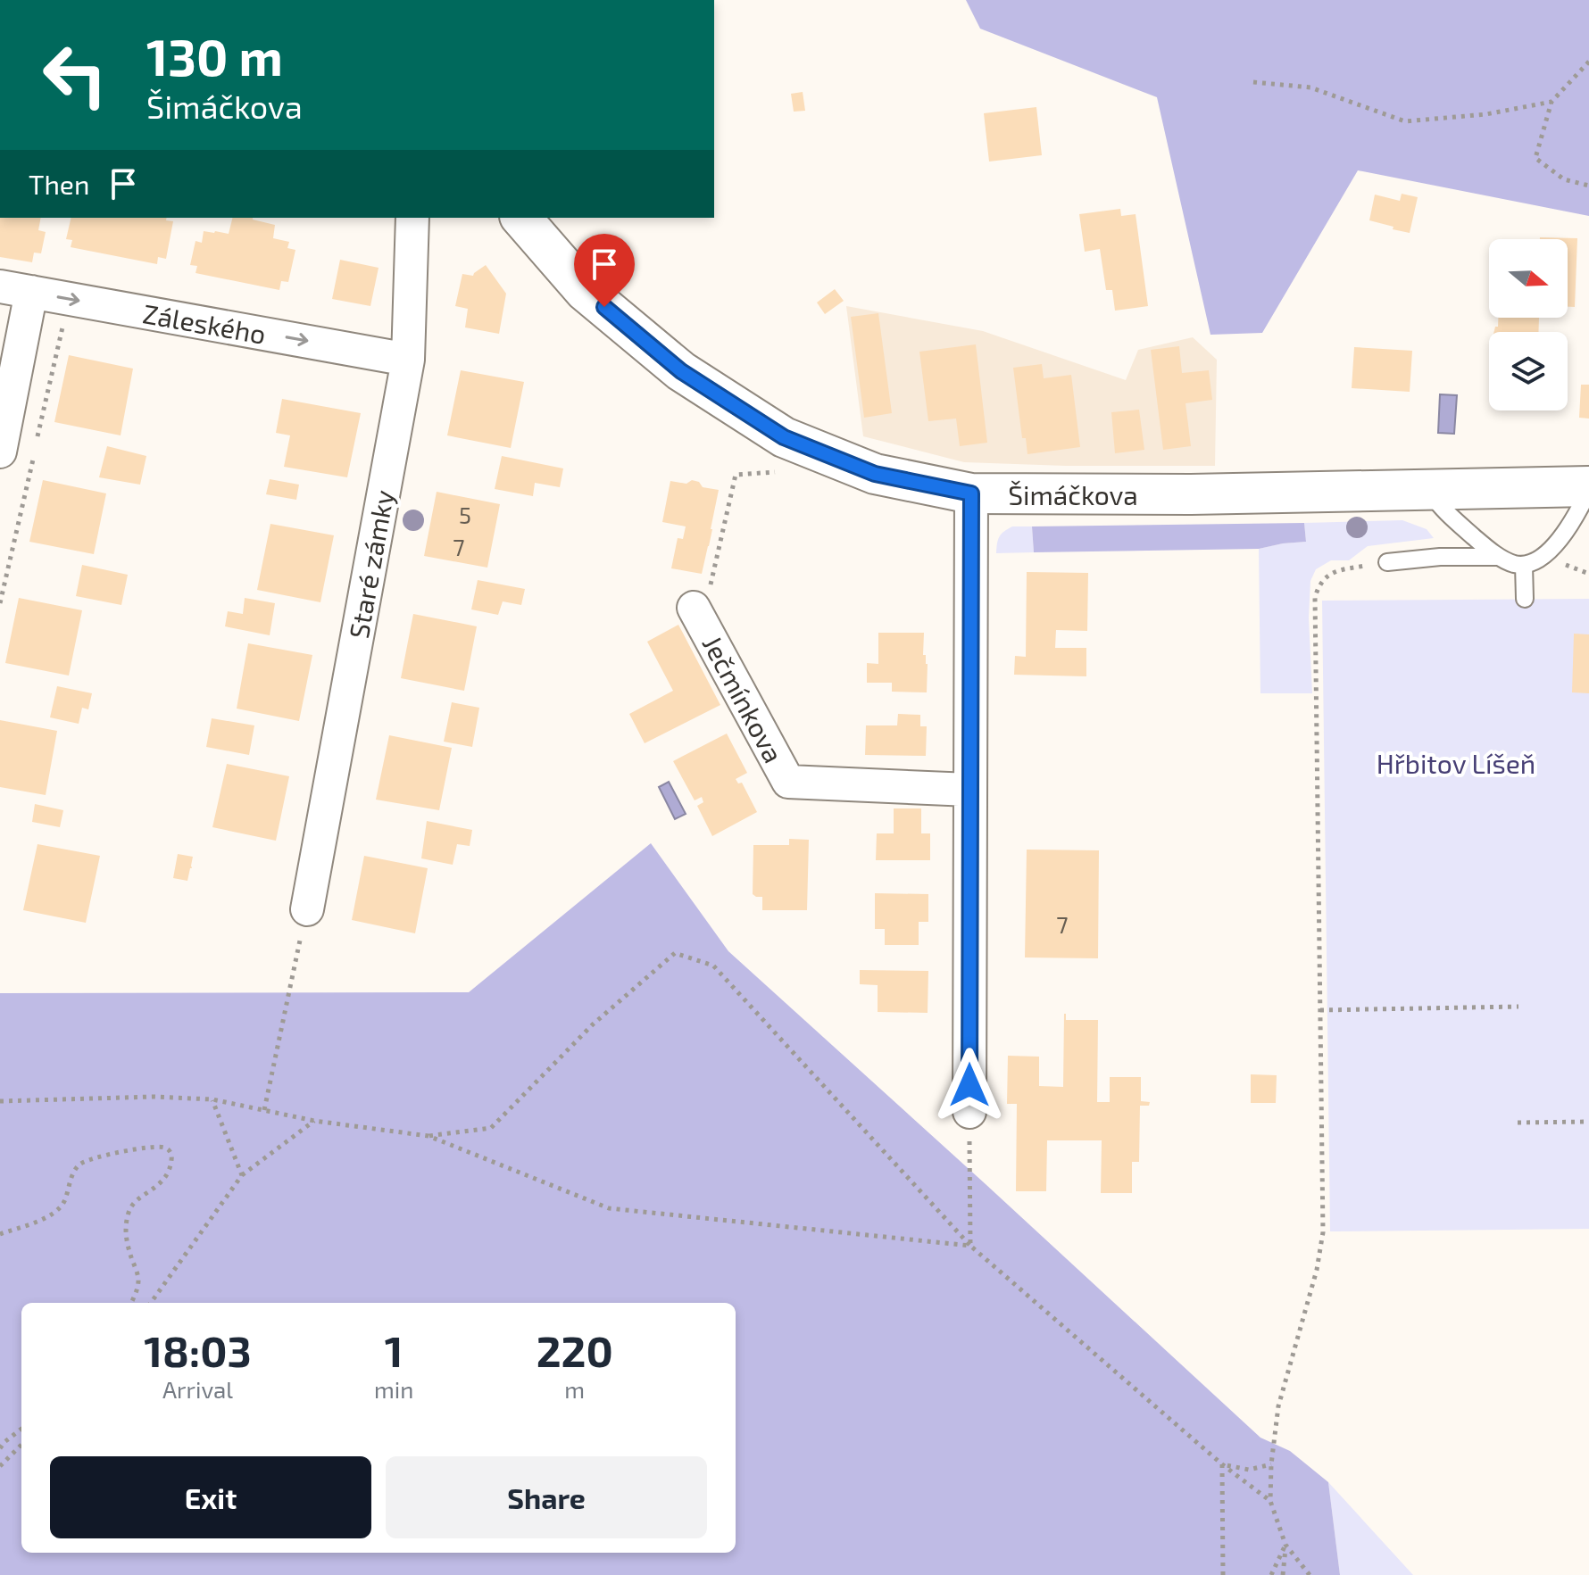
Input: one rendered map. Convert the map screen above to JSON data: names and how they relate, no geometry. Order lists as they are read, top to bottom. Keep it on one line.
{"streets":{"street":["Záleského","Šimáčkova","Staré zámky","Ječmínkova"]},"crossings":[["Záleského","Staré zámky"]],"one_way":["Záleského"],"parks":["Hřbitov Líšeň"],"house_numbers":["5","7","7"],"north":"right","page":{"turn":["130 m","Šimáčkova"],"then":"Then","eta":["18:03","Arrival","1","min","220","m"],"buttons":["Exit","Share"]}}
